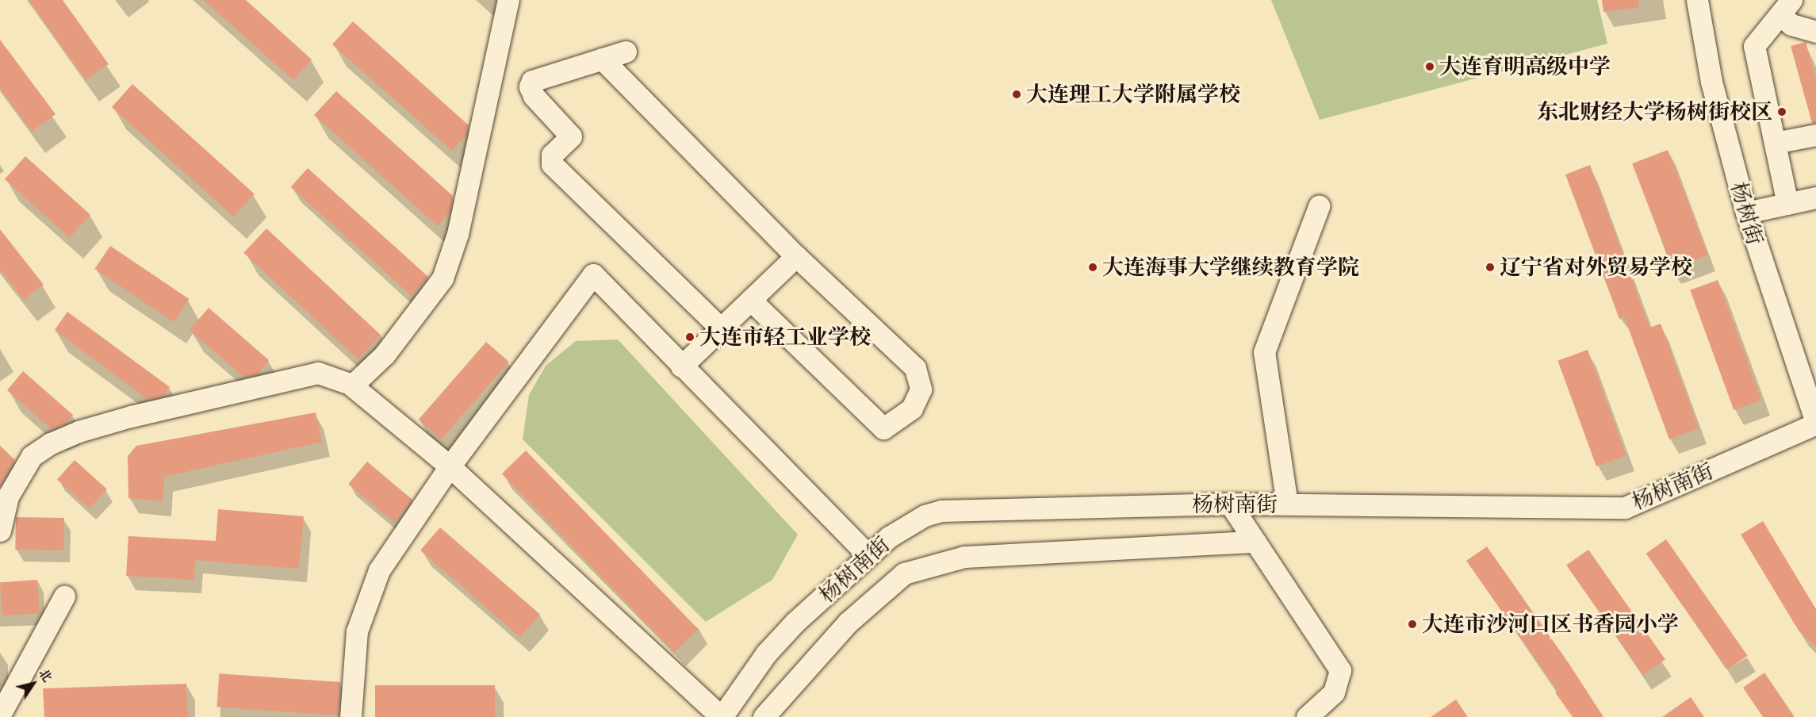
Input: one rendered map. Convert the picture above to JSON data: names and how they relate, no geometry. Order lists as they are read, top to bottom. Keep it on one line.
{"streets":{"street":["杨树街","杨树南街"]},"crossings":[["杨树街","杨树南街"]],"places":["大连育明高级中学","大连理工大学附属学校","东北财经大学杨树街校区","大连海事大学继续教育学院","辽宁省对外贸易学校","大连市轻工业学校","大连市沙河口区书香园小学"],"north":"top right"}
